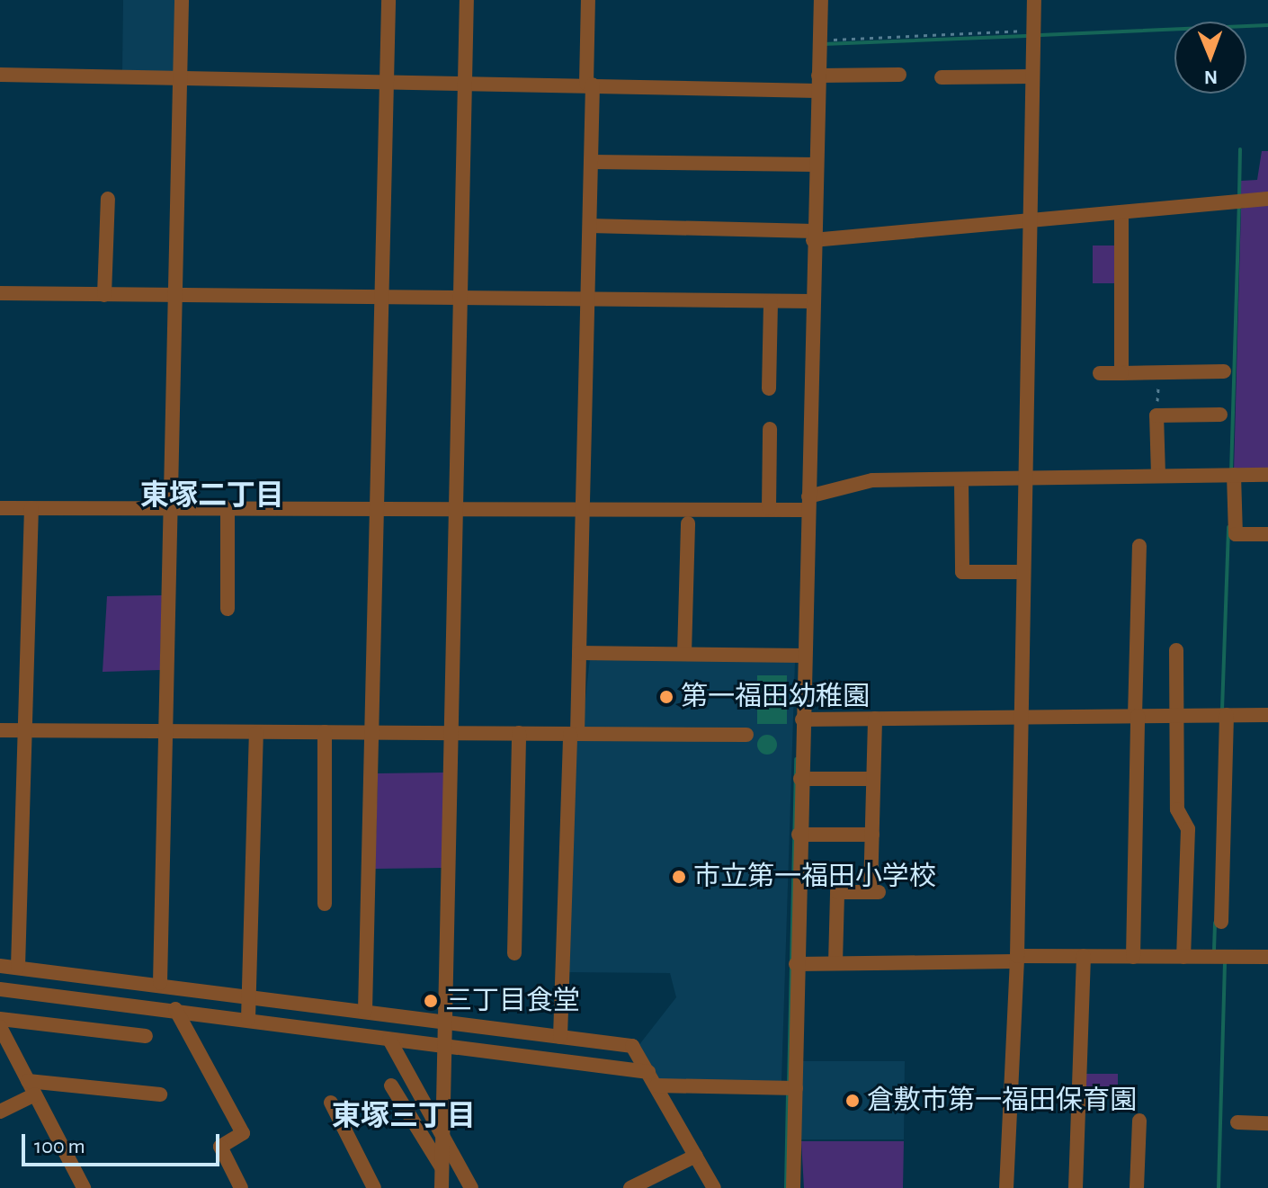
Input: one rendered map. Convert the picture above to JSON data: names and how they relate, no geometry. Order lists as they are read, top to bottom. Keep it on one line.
{"districts":["東塚二丁目","東塚三丁目"],"places":["第一福田幼稚園","市立第一福田小学校","三丁目食堂","倉敷市第一福田保育園"],"scale_bar":"100 m","north":"bottom"}
